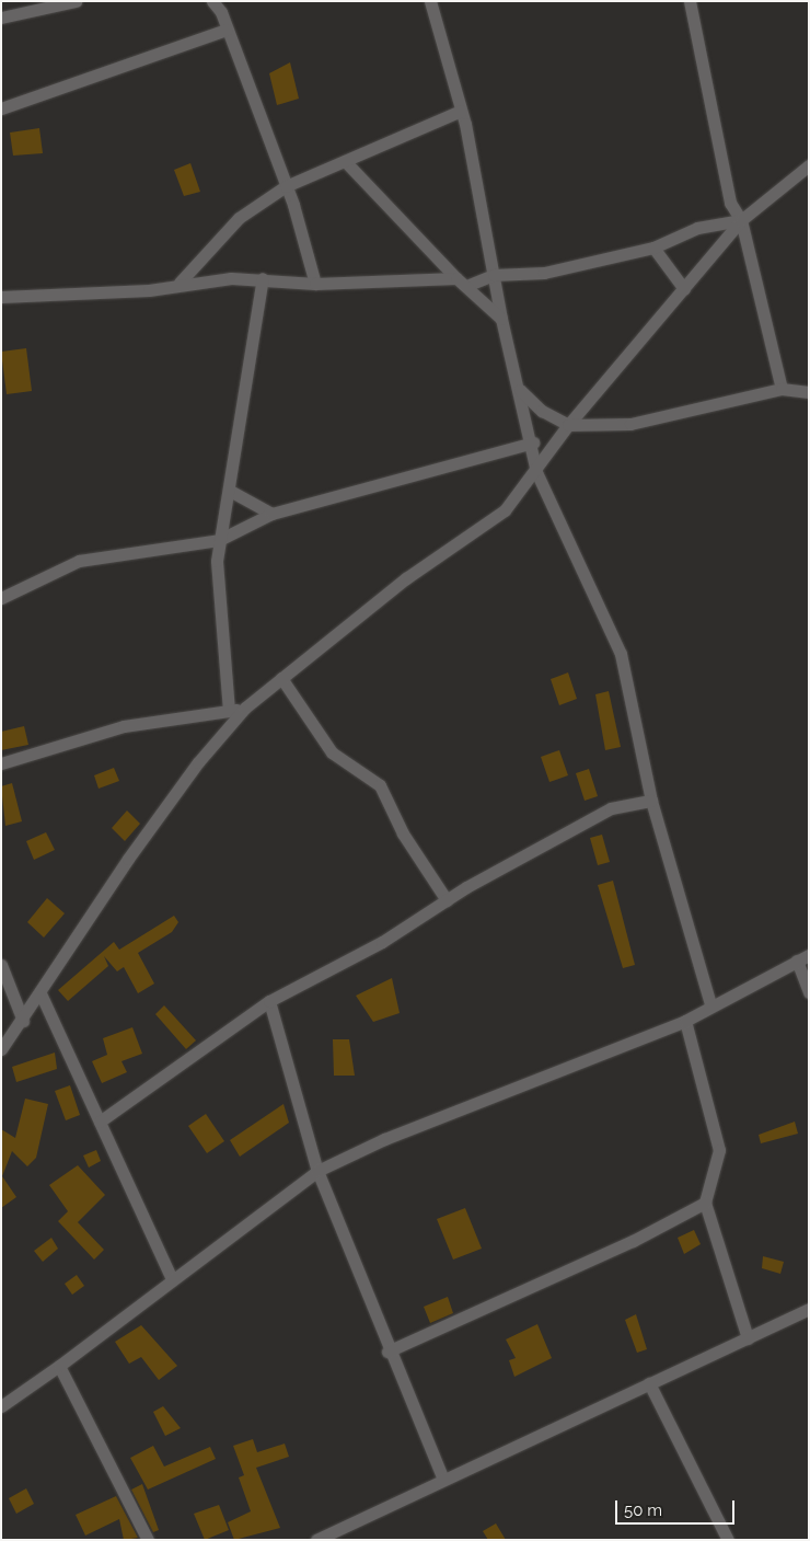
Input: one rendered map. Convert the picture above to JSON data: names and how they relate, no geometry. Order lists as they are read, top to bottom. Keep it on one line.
{"scale_bar":"50 m"}
